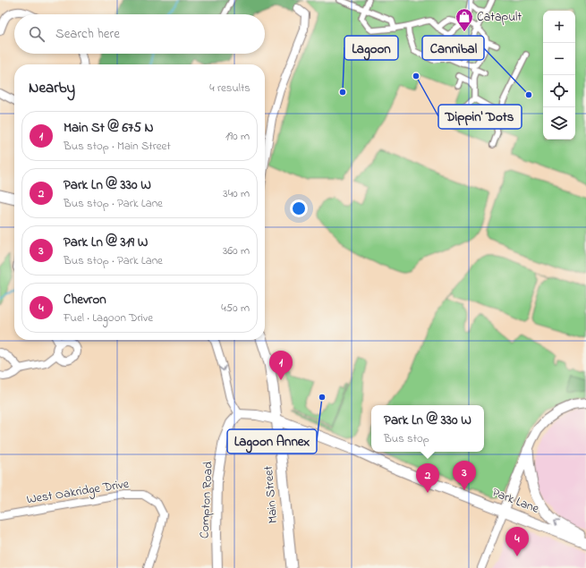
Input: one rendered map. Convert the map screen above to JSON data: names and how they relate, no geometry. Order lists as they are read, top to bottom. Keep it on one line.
{"streets":{"main road":["Main Street","Park Lane"],"street":["West Oakridge Drive","Compton Road"]},"crossings":[["Main Street","Park Lane"]],"places":{"shop":["Catapult"],"other":["Dippin' Dots","Lagoon","Cannibal","Lagoon Annex"]},"page":{"map_buttons":["+","−"],"search":"Search here","heading":["Nearby","4 results"],"list":[{"mark":"1","name":"Main St @ 675 N","note":"Bus stop · Main Street","value":"190 m"},{"mark":"2","name":"Park Ln @ 330 W","note":"Bus stop · Park Lane","value":"340 m"},{"mark":"3","name":"Park Ln @ 319 W","note":"Bus stop · Park Lane","value":"360 m"},{"mark":"4","name":"Chevron","note":"Fuel · Lagoon Drive","value":"450 m"}],"pins":["1","3","2","4"],"popup":["Park Ln @ 330 W","Bus stop"]}}
